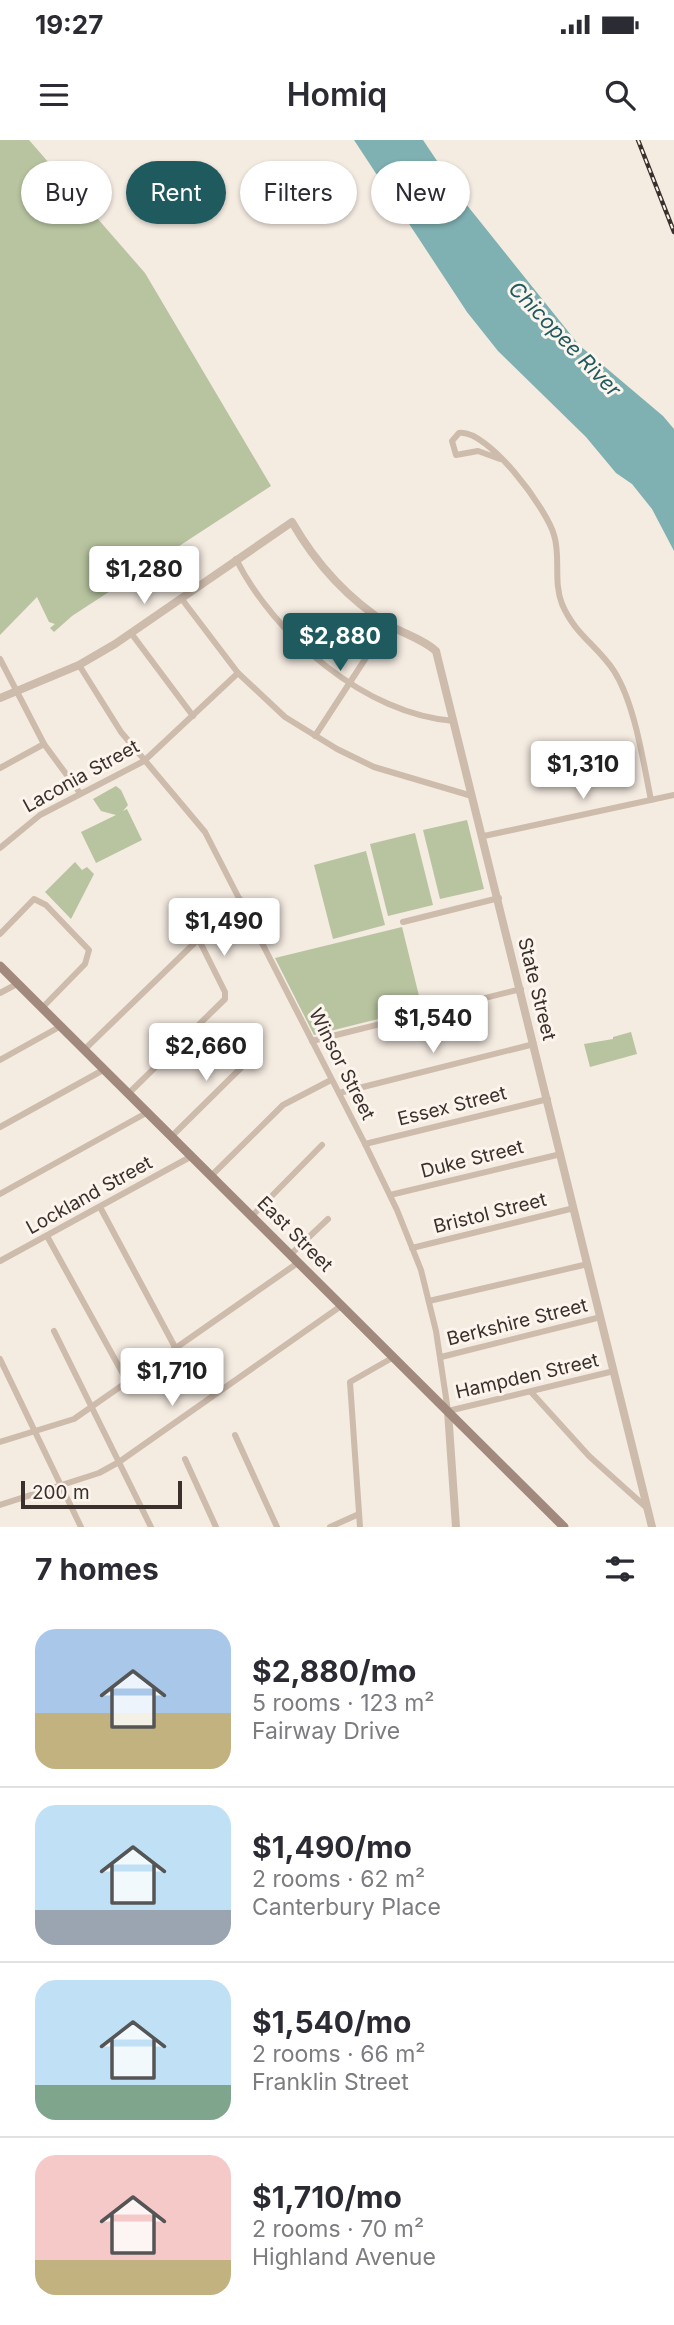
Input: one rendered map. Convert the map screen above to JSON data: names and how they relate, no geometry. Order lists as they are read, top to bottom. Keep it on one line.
{"streets":{"main road":["East Street"],"street":["Laconia Street","State Street","Winsor Street","Essex Street","Duke Street","Lockland Street","Bristol Street","Berkshire Street","Hampden Street"]},"crossings":[["Laconia Street","Winsor Street"],["State Street","Essex Street"],["State Street","Duke Street"],["State Street","Bristol Street"],["State Street","Berkshire Street"],["State Street","Hampden Street"],["Winsor Street","Essex Street"],["Winsor Street","Duke Street"],["Winsor Street","Bristol Street"],["Winsor Street","East Street"],["Winsor Street","Berkshire Street"],["Winsor Street","Hampden Street"],["Lockland Street","East Street"],["East Street","Hampden Street"]],"water":["Chicopee River"],"scale_bar":"200 m","page":{"status":"19:27","header":"Homiq","chip":["Buy","Rent","Filters","New"],"price":["$1,280","$2,880","$1,310","$1,490","$1,540","$2,660","$1,710"],"scale":"200 m","heading":"7 homes","list":[{"name":"$2,880/mo","note":"5 rooms · 123 m² · Fairway Drive"},{"name":"$1,490/mo","note":"2 rooms · 62 m² · Canterbury Place"},{"name":"$1,540/mo","note":"2 rooms · 66 m² · Franklin Street"},{"name":"$1,710/mo","note":"2 rooms · 70 m² · Highland Avenue"}]}}
